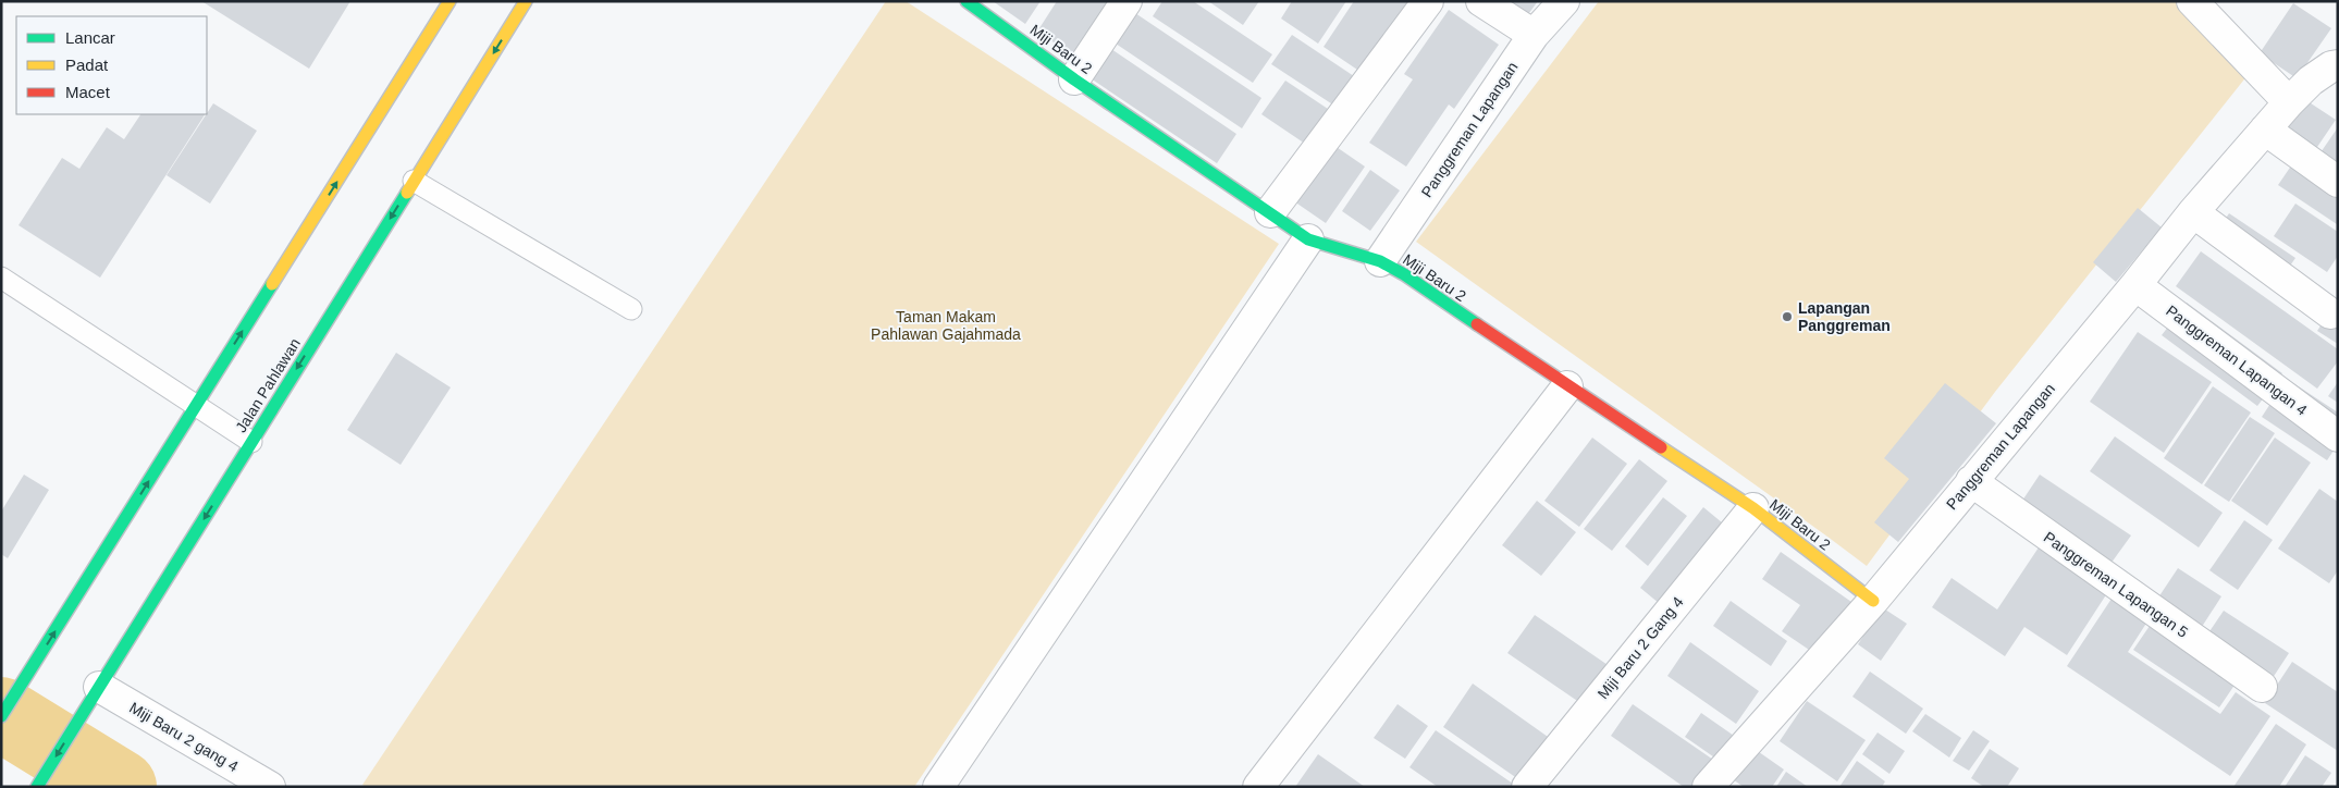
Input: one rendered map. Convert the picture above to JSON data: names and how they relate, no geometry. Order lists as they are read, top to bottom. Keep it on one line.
{"streets":{"main road":["Miji Baru 2","Jalan Pahlawan"],"street":["Panggreman Lapangan","Panggreman Lapangan 4","Panggreman Lapangan 5","Miji Baru 2 Gang 4","Miji Baru 2 gang 4"]},"crossings":[["Miji Baru 2","Panggreman Lapangan"],["Miji Baru 2","Miji Baru 2 Gang 4"],["Panggreman Lapangan","Panggreman Lapangan 4"],["Panggreman Lapangan","Panggreman Lapangan 5"],["Jalan Pahlawan","Miji Baru 2 gang 4"]],"parks":["Taman Makam Pahlawan Gajahmada"],"places":["Lapangan Panggreman"],"legend":["Lancar","Padat","Macet"]}
